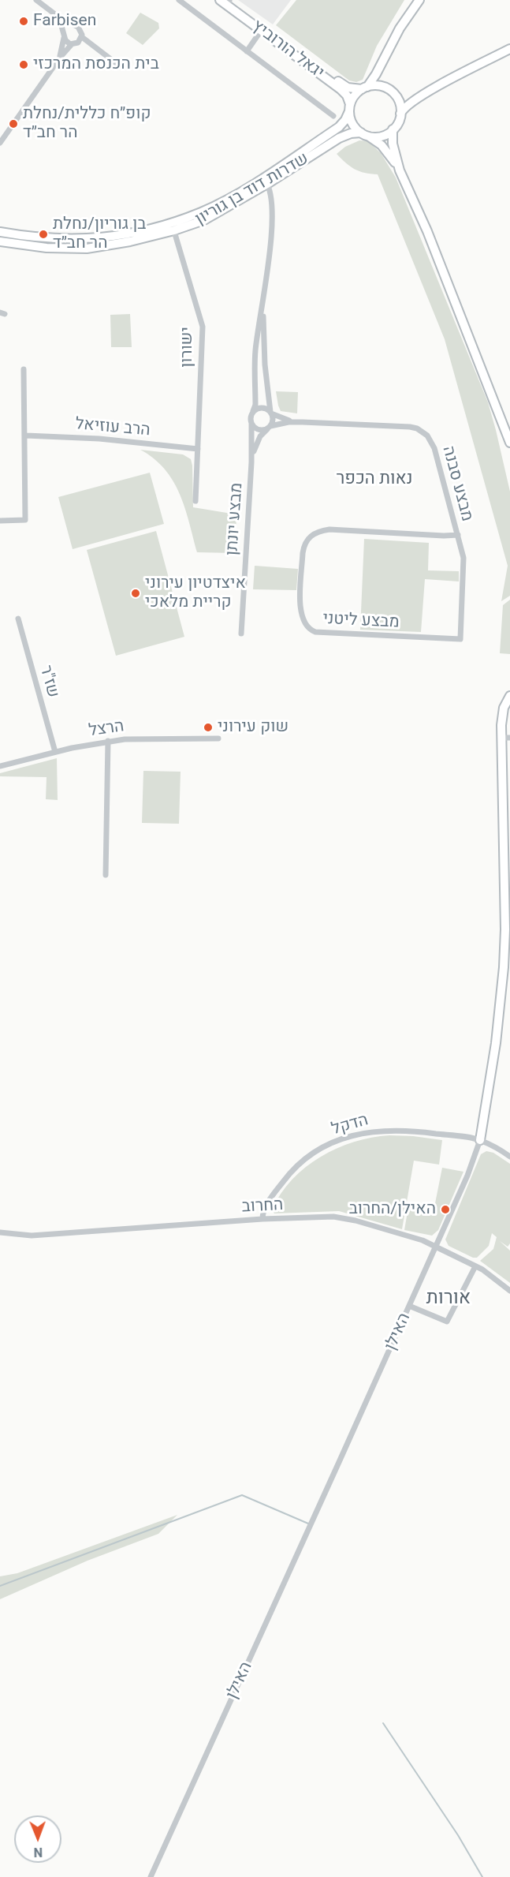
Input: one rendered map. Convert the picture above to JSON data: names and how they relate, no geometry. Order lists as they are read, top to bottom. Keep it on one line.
{"streets":{"street":["יגאל הורוביץ","שדרות דוד בן גוריון","ישורון","הרב עוזיאל","מבצע סבנה","מבצע יונתן","מבצע ליטני","שז\"ר","הרצל","הדקל","החרוב","האילן"]},"crossings":[["יגאל הורוביץ","שדרות דוד בן גוריון"],["שדרות דוד בן גוריון","ישורון"],["ישורון","הרב עוזיאל"],["מבצע סבנה","מבצע יונתן"],["מבצע סבנה","מבצע ליטני"],["שז\"ר","הרצל"],["הדקל","החרוב"],["הדקל","האילן"],["החרוב","האילן"]],"districts":["נאות הכפר","אורות"],"places":["Farbisen","בית הכנסת המרכזי","קופ״ח כללית/נחלת הר חב״ד","בן גוריון/נחלת הר חב״ד","איצדטיון עירוני קריית מלאכי","שוק עירוני","האילן/החרוב"],"north":"bottom"}
